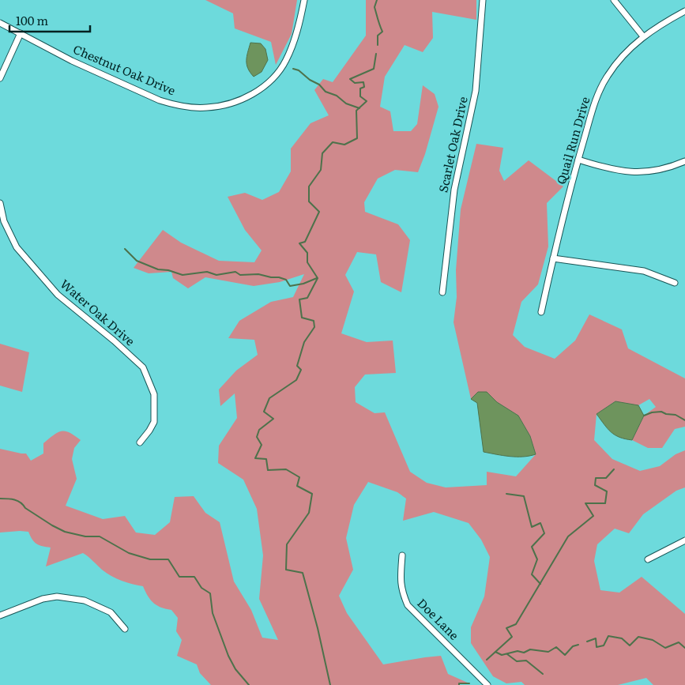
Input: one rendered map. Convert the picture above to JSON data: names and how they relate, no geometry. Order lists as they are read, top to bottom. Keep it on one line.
{"streets":{"street":["Chestnut Oak Drive","Quail Run Drive","Scarlet Oak Drive","Water Oak Drive","Doe Lane"]},"scale_bar":"100 m"}
